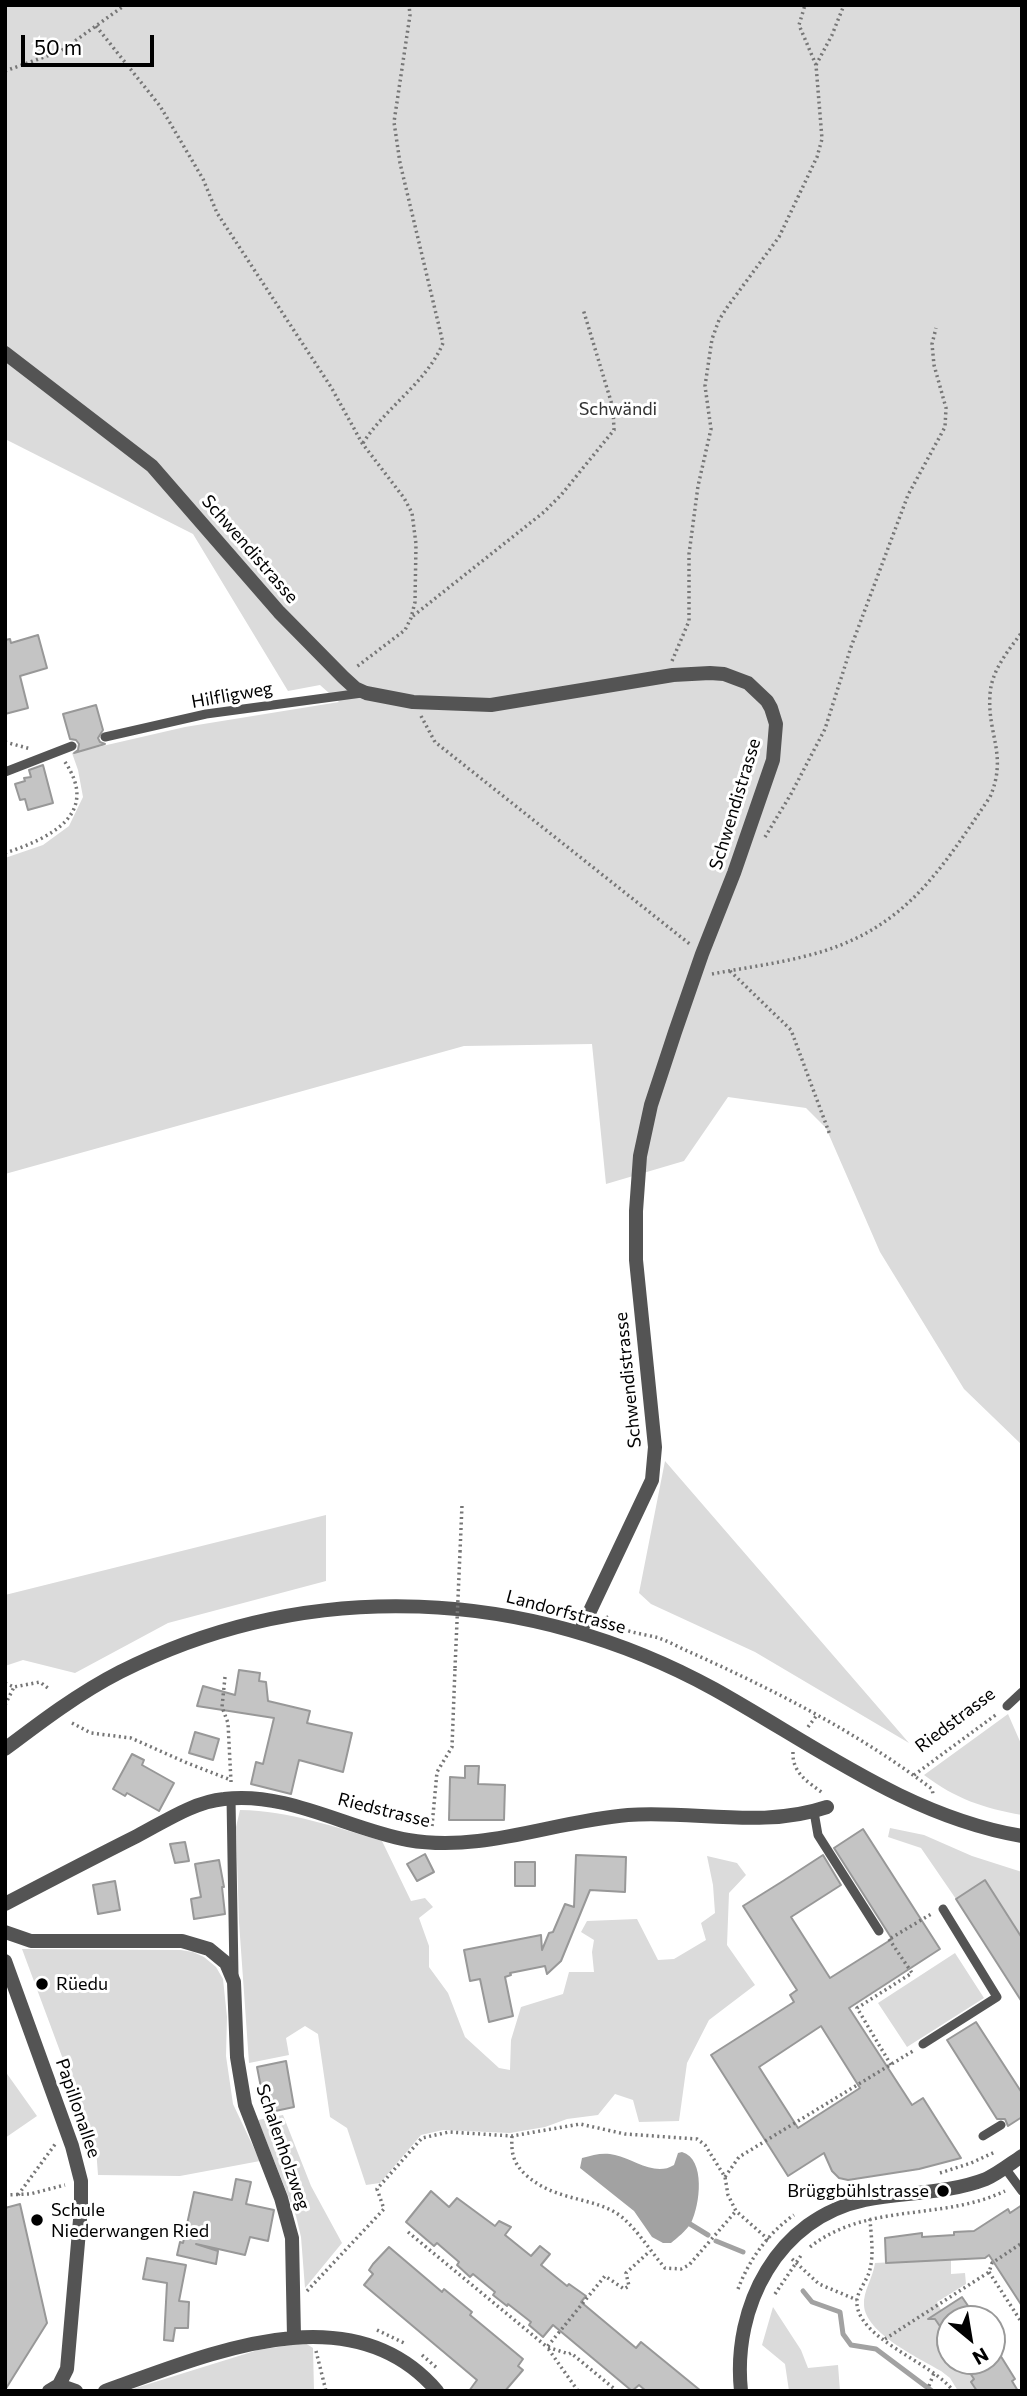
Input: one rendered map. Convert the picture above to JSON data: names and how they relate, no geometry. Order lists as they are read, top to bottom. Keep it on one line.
{"streets":{"street":["Schwendistrasse","Landorfstrasse","Riedstrasse","Papillonallee","Schalenholzweg"],"lane":["Hilfligweg"]},"crossings":[["Schwendistrasse","Hilfligweg"],["Schwendistrasse","Landorfstrasse"],["Riedstrasse","Schalenholzweg"]],"parks":["Schwändi"],"places":["Rüedu","Brüggbühlstrasse","Schule Niederwangen Ried"],"scale_bar":"50 m","north":"bottom right"}
